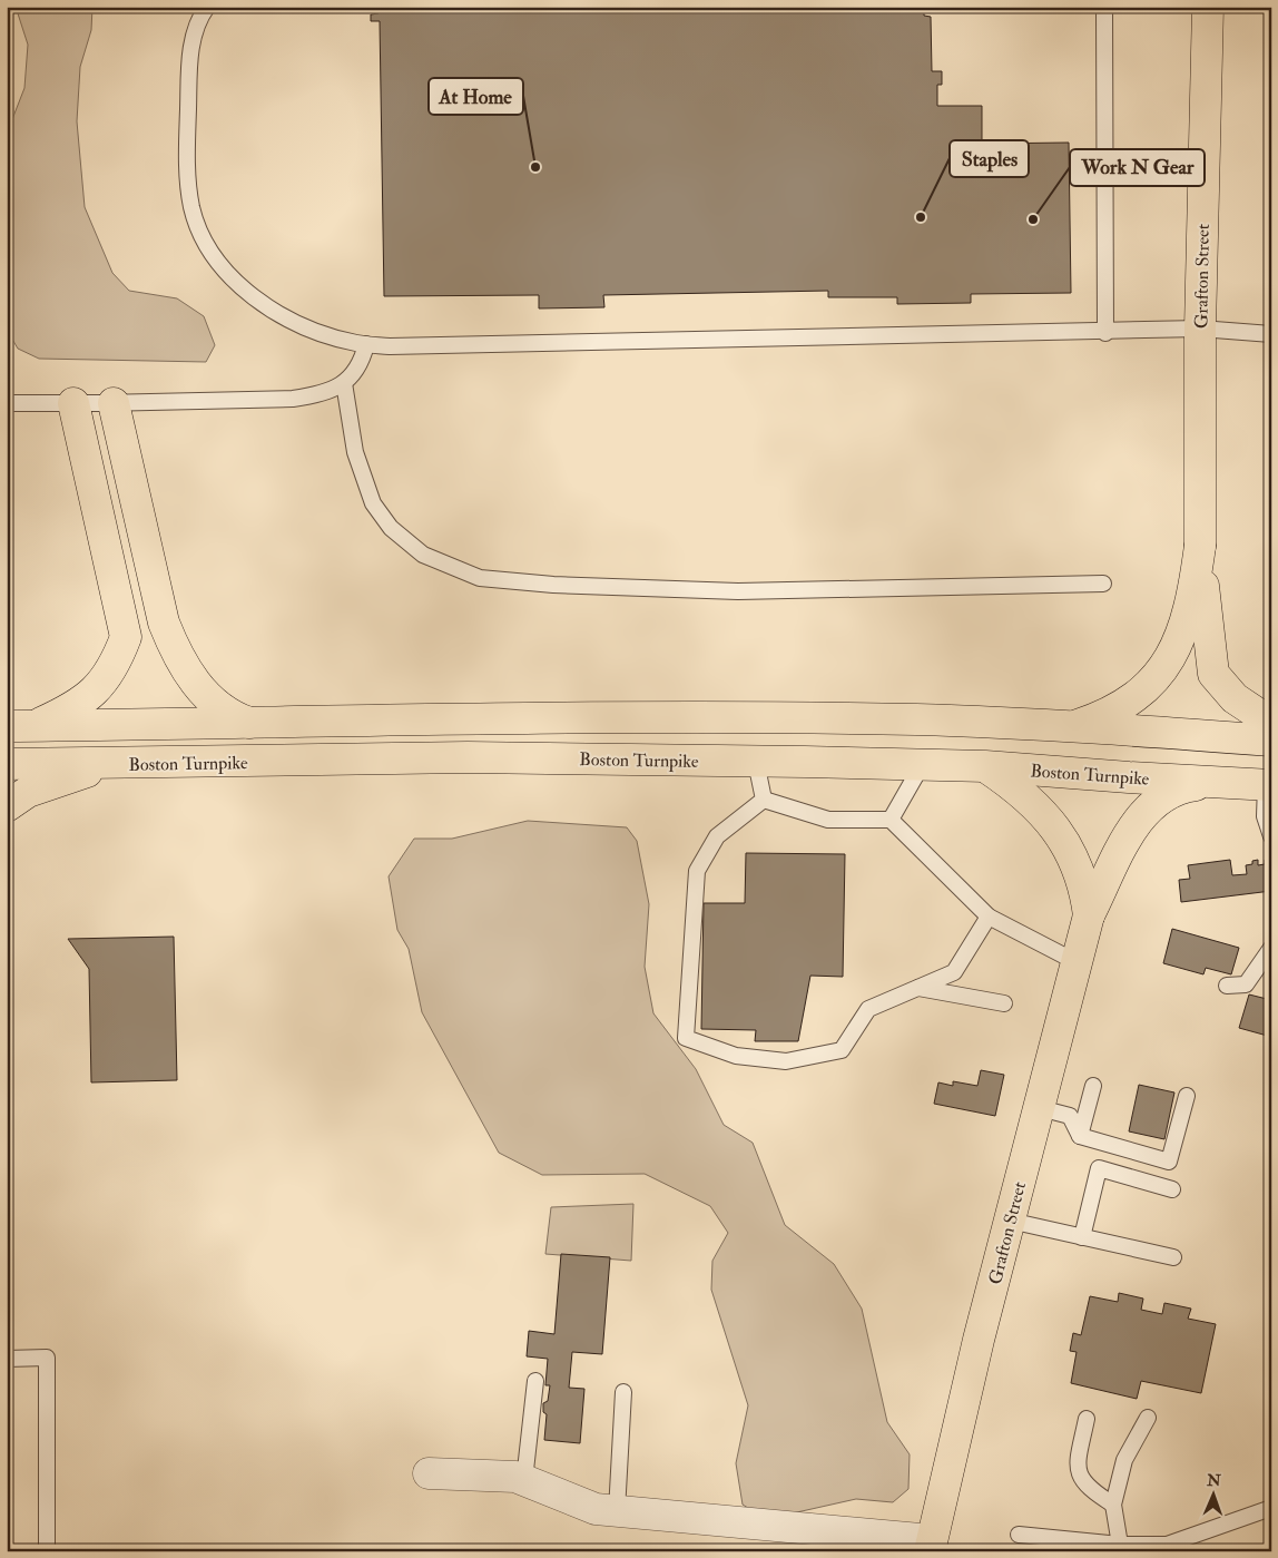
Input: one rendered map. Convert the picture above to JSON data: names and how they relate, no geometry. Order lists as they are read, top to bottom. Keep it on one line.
{"streets":{"main road":["Grafton Street","Boston Turnpike"]},"places":["At Home","Staples","Work N Gear"],"north":"top"}
